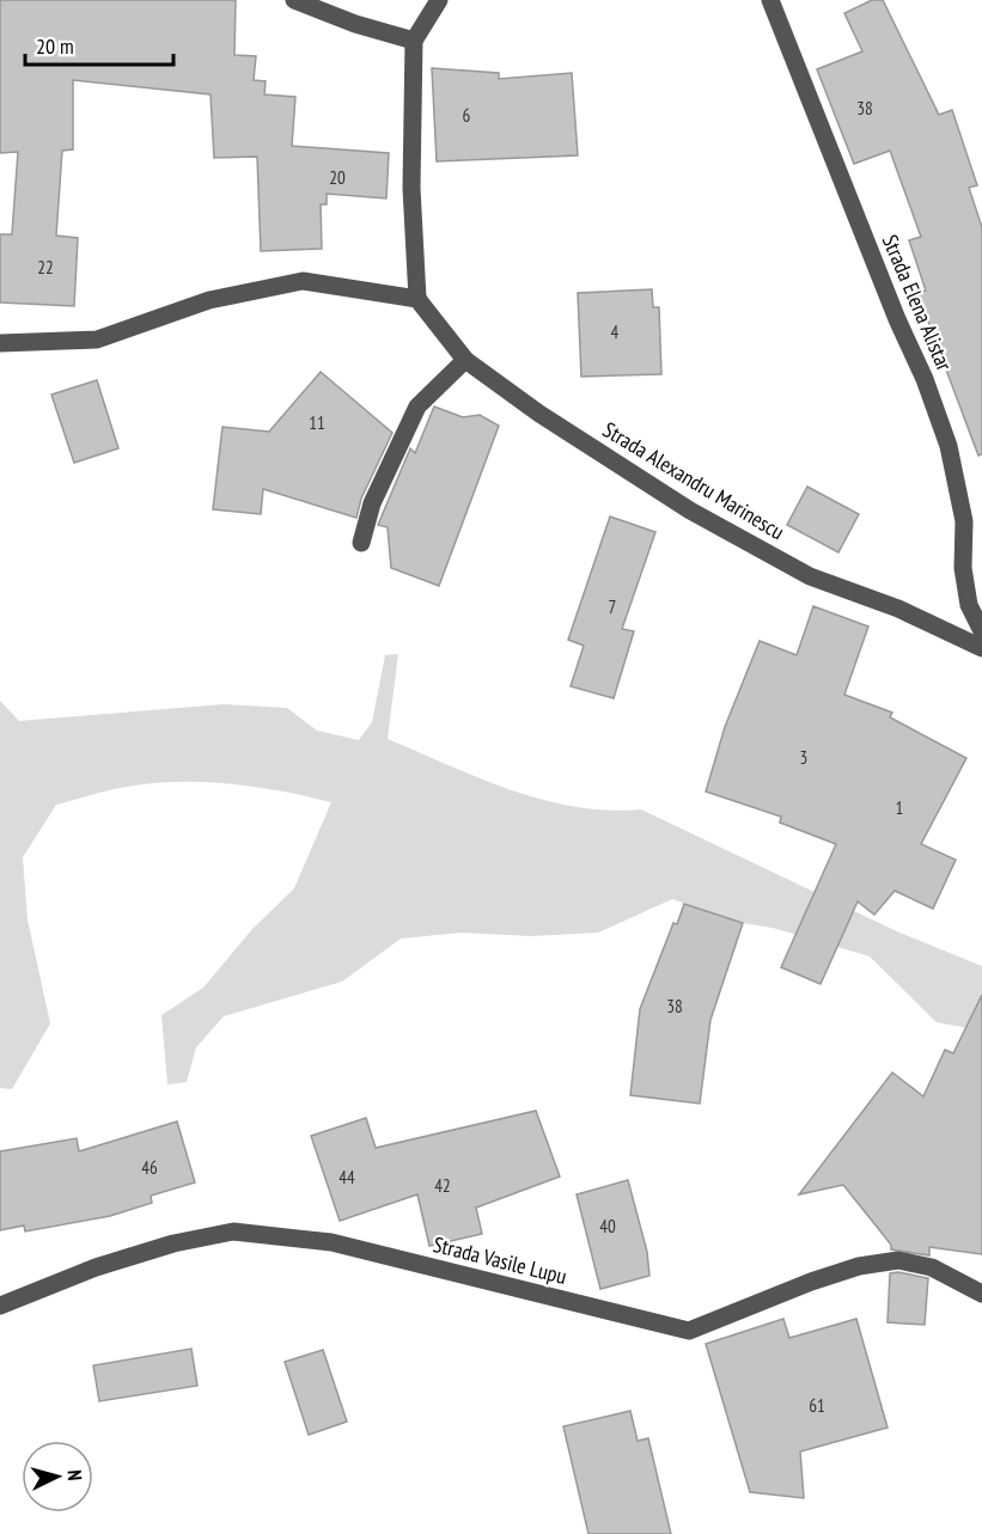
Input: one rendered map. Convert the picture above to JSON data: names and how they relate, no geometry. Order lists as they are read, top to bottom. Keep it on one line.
{"streets":{"street":["Strada Elena Alistar","Strada Alexandru Marinescu","Strada Vasile Lupu"]},"house_numbers":["38","6","20","22","4","11","7","3","1","38","46","44","42","40","61"],"scale_bar":"20 m","north":"right"}
